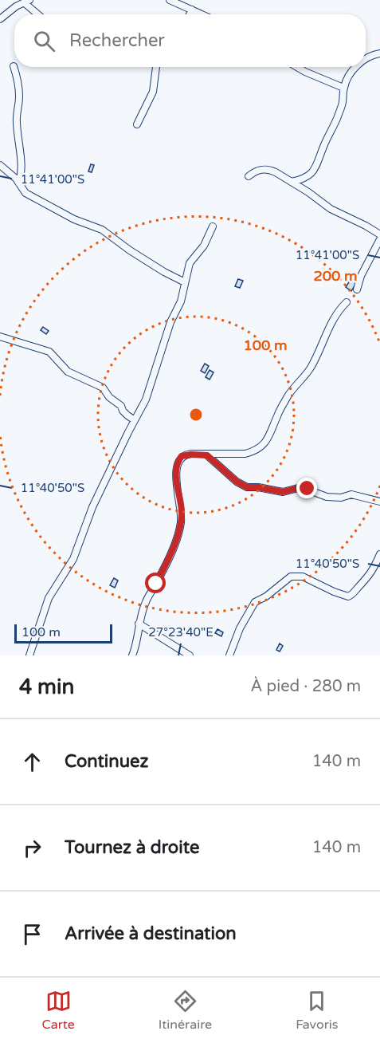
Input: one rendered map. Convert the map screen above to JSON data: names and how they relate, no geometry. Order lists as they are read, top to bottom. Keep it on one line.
{"scale_bar":"100 m","page":{"search":"Rechercher","scale":"100 m","heading":["4 min","À pied · 280 m"],"list":[["Continuez","140 m"],["Tournez à droite","140 m"],"Arrivée à destination"],"nav":["Carte","Itinéraire","Favoris"]},"coordinates":["11°41'00\"S","11°40'50\"S","27°23'40\"E"],"rings":["200 m","100 m"]}
